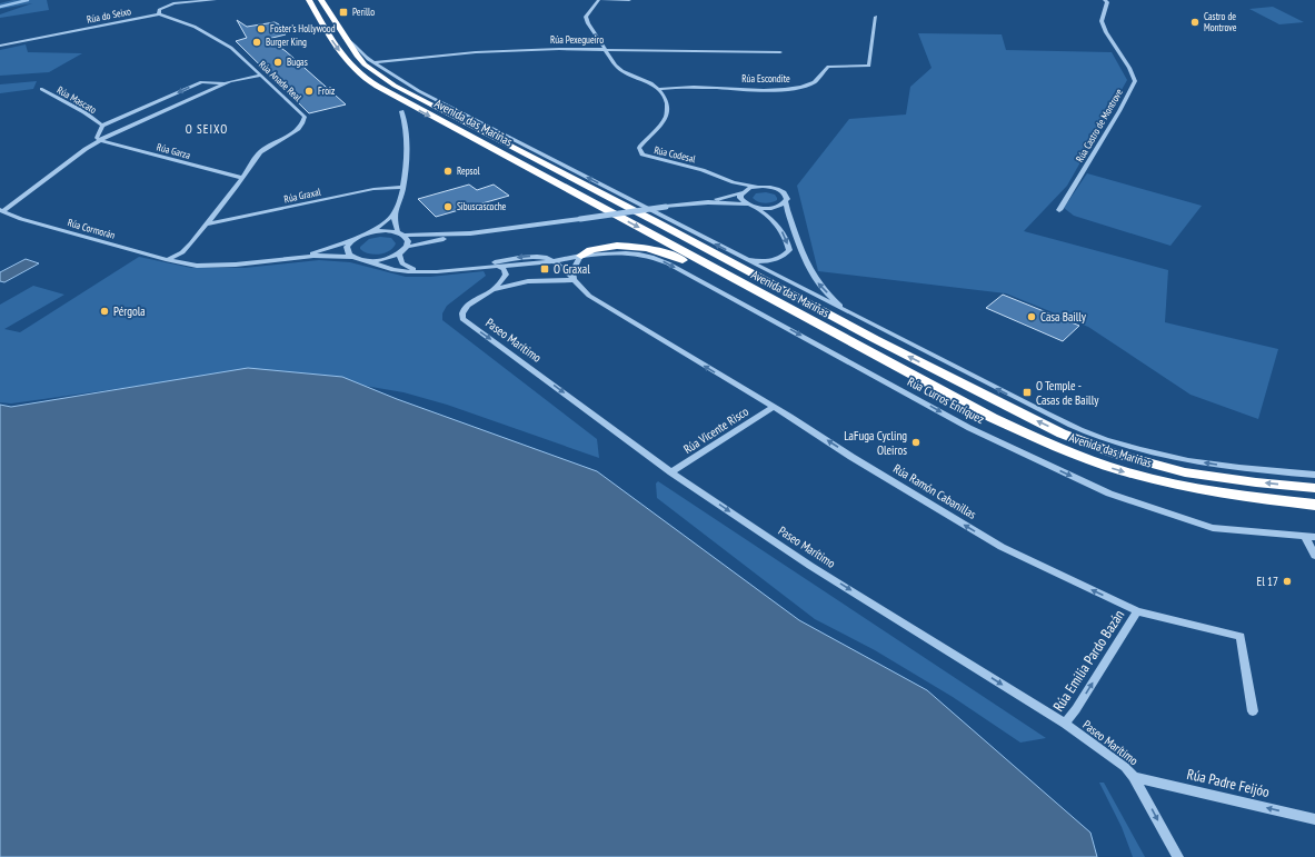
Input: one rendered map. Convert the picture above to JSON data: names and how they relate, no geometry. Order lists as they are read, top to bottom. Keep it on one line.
{"streets":{"highway":["Avenida das Mariñas"],"street":["Rúa do Seixo","Rúa Pexegueiro","Rúa Escondite","Rúa Anade Real","Rúa Mascato","Rúa Castro de Montrove","Rúa Garza","Rúa Codesal","Rúa Graxal","Rúa Cormorán","Paseo Marítimo","Rúa Curros Enríquez","Rúa Vicente Risco","Rúa Ramón Cabanillas","Rúa Emilia Pardo Bazán","Rúa Padre Feijóo"]},"crossings":[["Rúa do Seixo","Rúa Anade Real"],["Rúa Escondite","Rúa Codesal"],["Rúa Anade Real","Rúa Garza"],["Rúa Anade Real","Rúa Graxal"],["Rúa Anade Real","Rúa Cormorán"],["Rúa Mascato","Rúa Cormorán"],["Rúa Garza","Rúa Cormorán"],["Paseo Marítimo","Rúa Curros Enríquez"],["Paseo Marítimo","Rúa Vicente Risco"],["Paseo Marítimo","Rúa Emilia Pardo Bazán"],["Paseo Marítimo","Rúa Padre Feijóo"],["Rúa Curros Enríquez","Rúa Ramón Cabanillas"],["Rúa Vicente Risco","Rúa Ramón Cabanillas"],["Rúa Ramón Cabanillas","Rúa Emilia Pardo Bazán"]],"one_way":["Paseo Marítimo","Rúa Ramón Cabanillas","Rúa Emilia Pardo Bazán","Rúa Padre Feijóo"],"districts":["O SEIXO"],"places":{"transit":["Perillo","O Graxal","O Temple - Casas de Bailly"],"other":["Castro de Montrove","Foster's Hollywood","Burger King","Bugas","Froiz","Repsol","Sibuscascoche","Pérgola","Casa Bailly","LaFuga Cycling Oleiros","El 17"]}}
